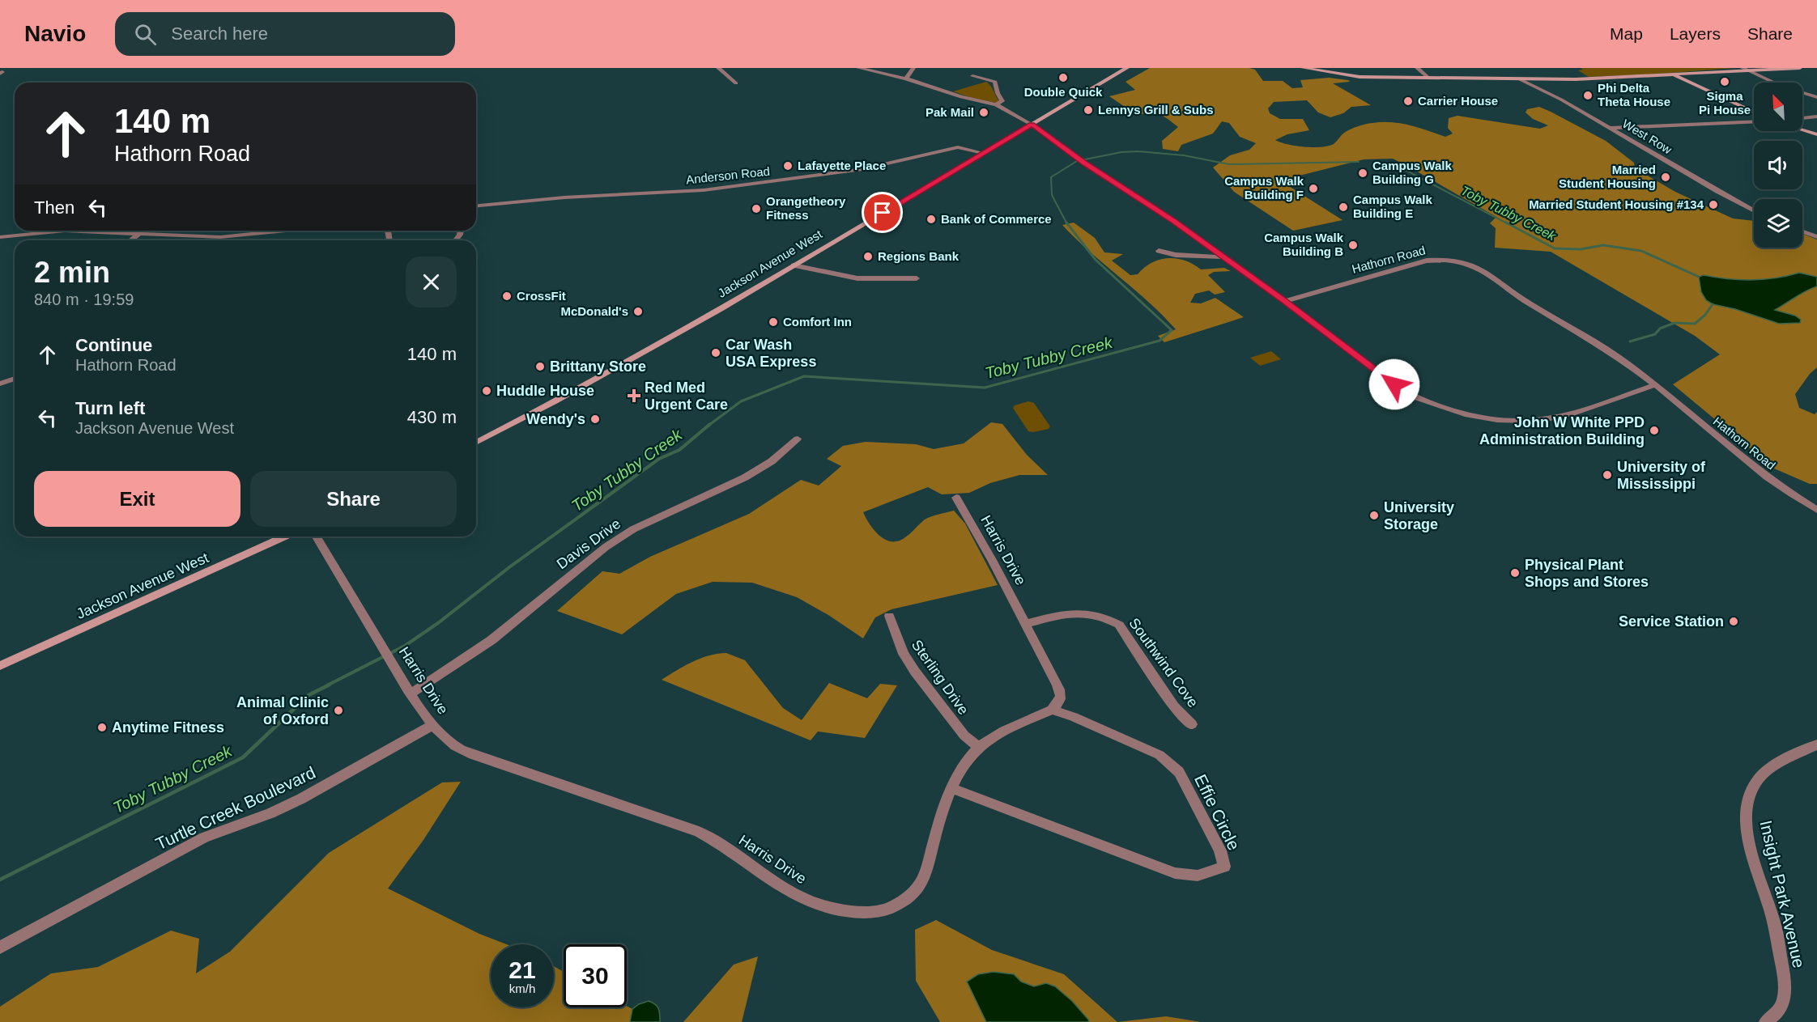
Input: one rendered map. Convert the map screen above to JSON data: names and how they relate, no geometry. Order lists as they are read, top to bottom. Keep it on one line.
{"streets":{"main road":["Jackson Avenue West"],"street":["West Row","Anderson Road","Hathorn Road","Davis Drive","Harris Drive","Southwind Cove","Sterling Drive","Turtle Creek Boulevard","Effie Circle","Insight Park Avenue"]},"crossings":[["Anderson Road","Jackson Avenue West"],["Davis Drive","Harris Drive"],["Harris Drive","Southwind Cove"],["Harris Drive","Sterling Drive"],["Harris Drive","Turtle Creek Boulevard"],["Harris Drive","Effie Circle"]],"water":["Toby Tubby Creek"],"places":{"other":["Double Quick","Sigma Pi House","Phi Delta Theta House","Carrier House","Lennys Grill & Subs","Pak Mail","Lafayette Place","Campus Walk Building G","Married Student Housing","Campus Walk Building F","Married Student Housing #134","Campus Walk Building E","Orangetheory Fitness","Bank of Commerce","Campus Walk Building B","Regions Bank","CrossFit","McDonald's","Comfort Inn","Car Wash USA Express","Brittany Store","Huddle House","Wendy's","John W White PPD Administration Building","University of Mississippi","University Storage","Physical Plant Shops and Stores","Service Station","Animal Clinic of Oxford","Anytime Fitness"],"health":["Red Med Urgent Care"]},"north":"top left","page":{"header":"Navio","search":"Search here","nav":["Map","Layers","Share"],"turn":["140 m","Hathorn Road"],"then":"Then","heading":["2 min","840 m · 19:59"],"list":[{"name":"Continue","note":"Hathorn Road","value":"140 m"},{"name":"Turn left","note":"Jackson Avenue West","value":"430 m"}],"buttons":["Exit","Share"],"speed":"21 km/h","limit":"30"}}
